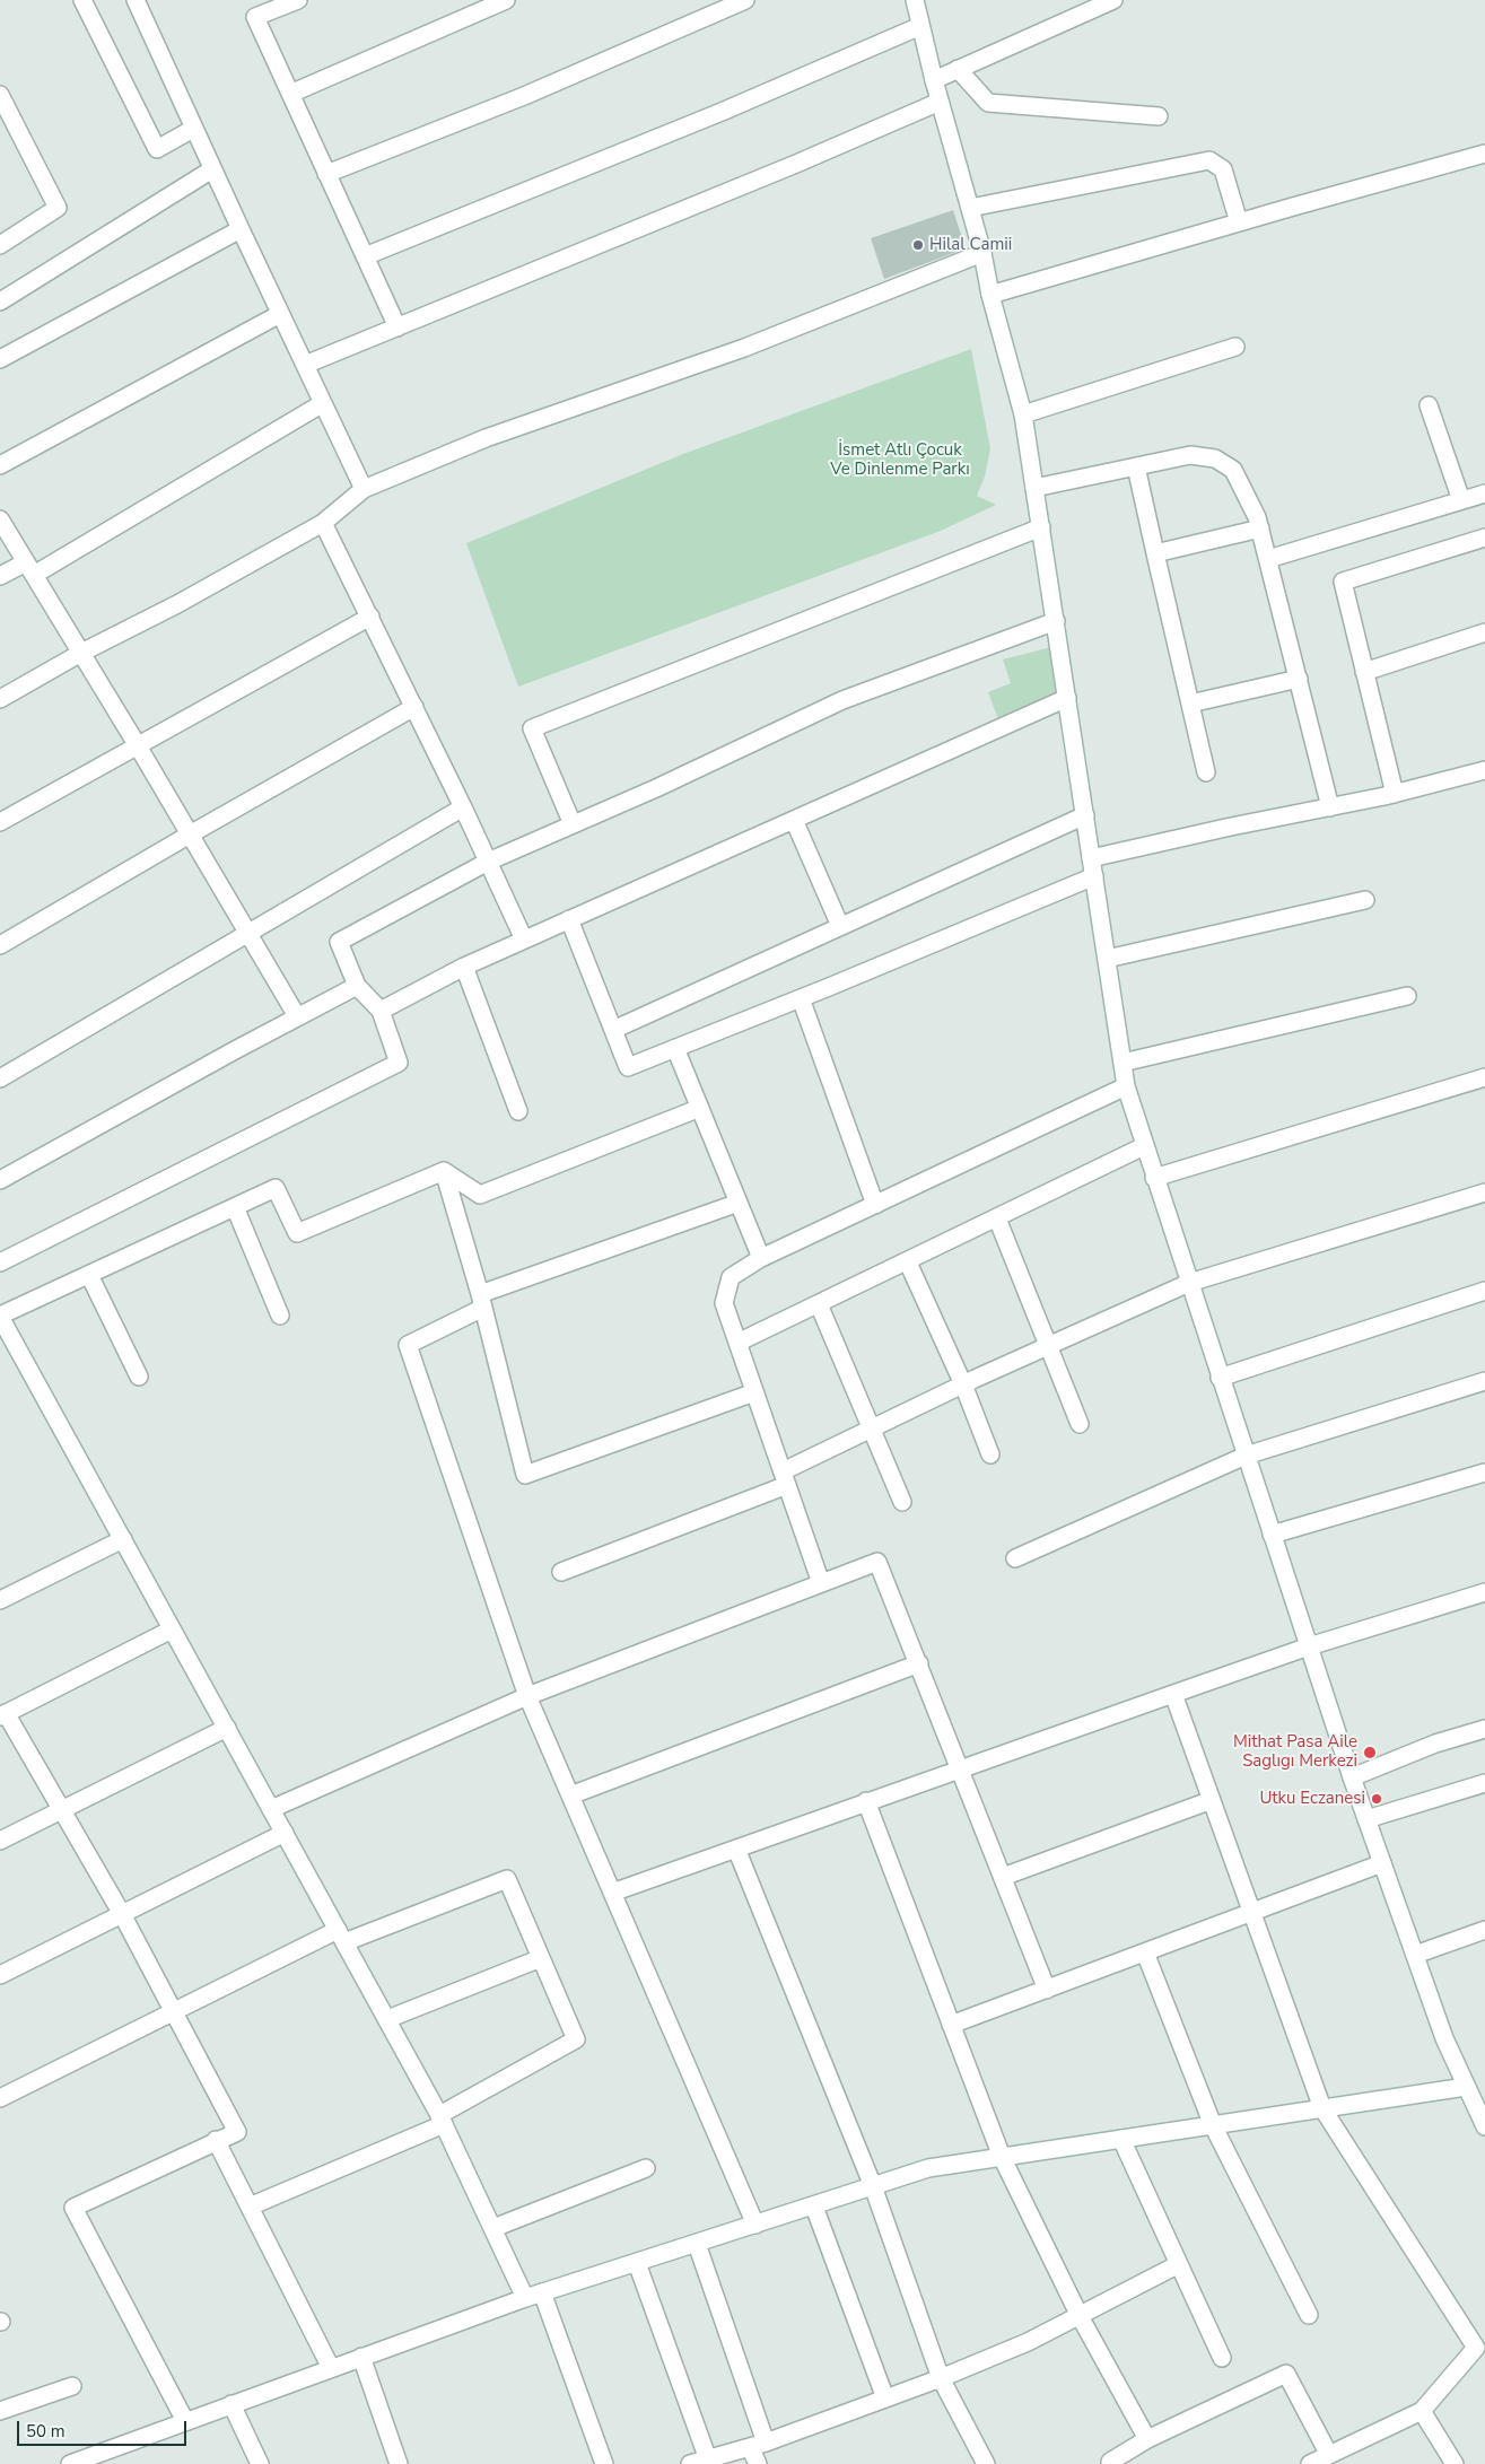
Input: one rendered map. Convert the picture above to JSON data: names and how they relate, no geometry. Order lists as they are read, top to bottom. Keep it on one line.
{"parks":["İsmet Atlı Çocuk Ve Dinlenme Parkı"],"places":["Hilal Camii","Mithat Pasa Aile Saglıgı Merkezi","Utku Eczanesi"],"scale_bar":"50 m"}
